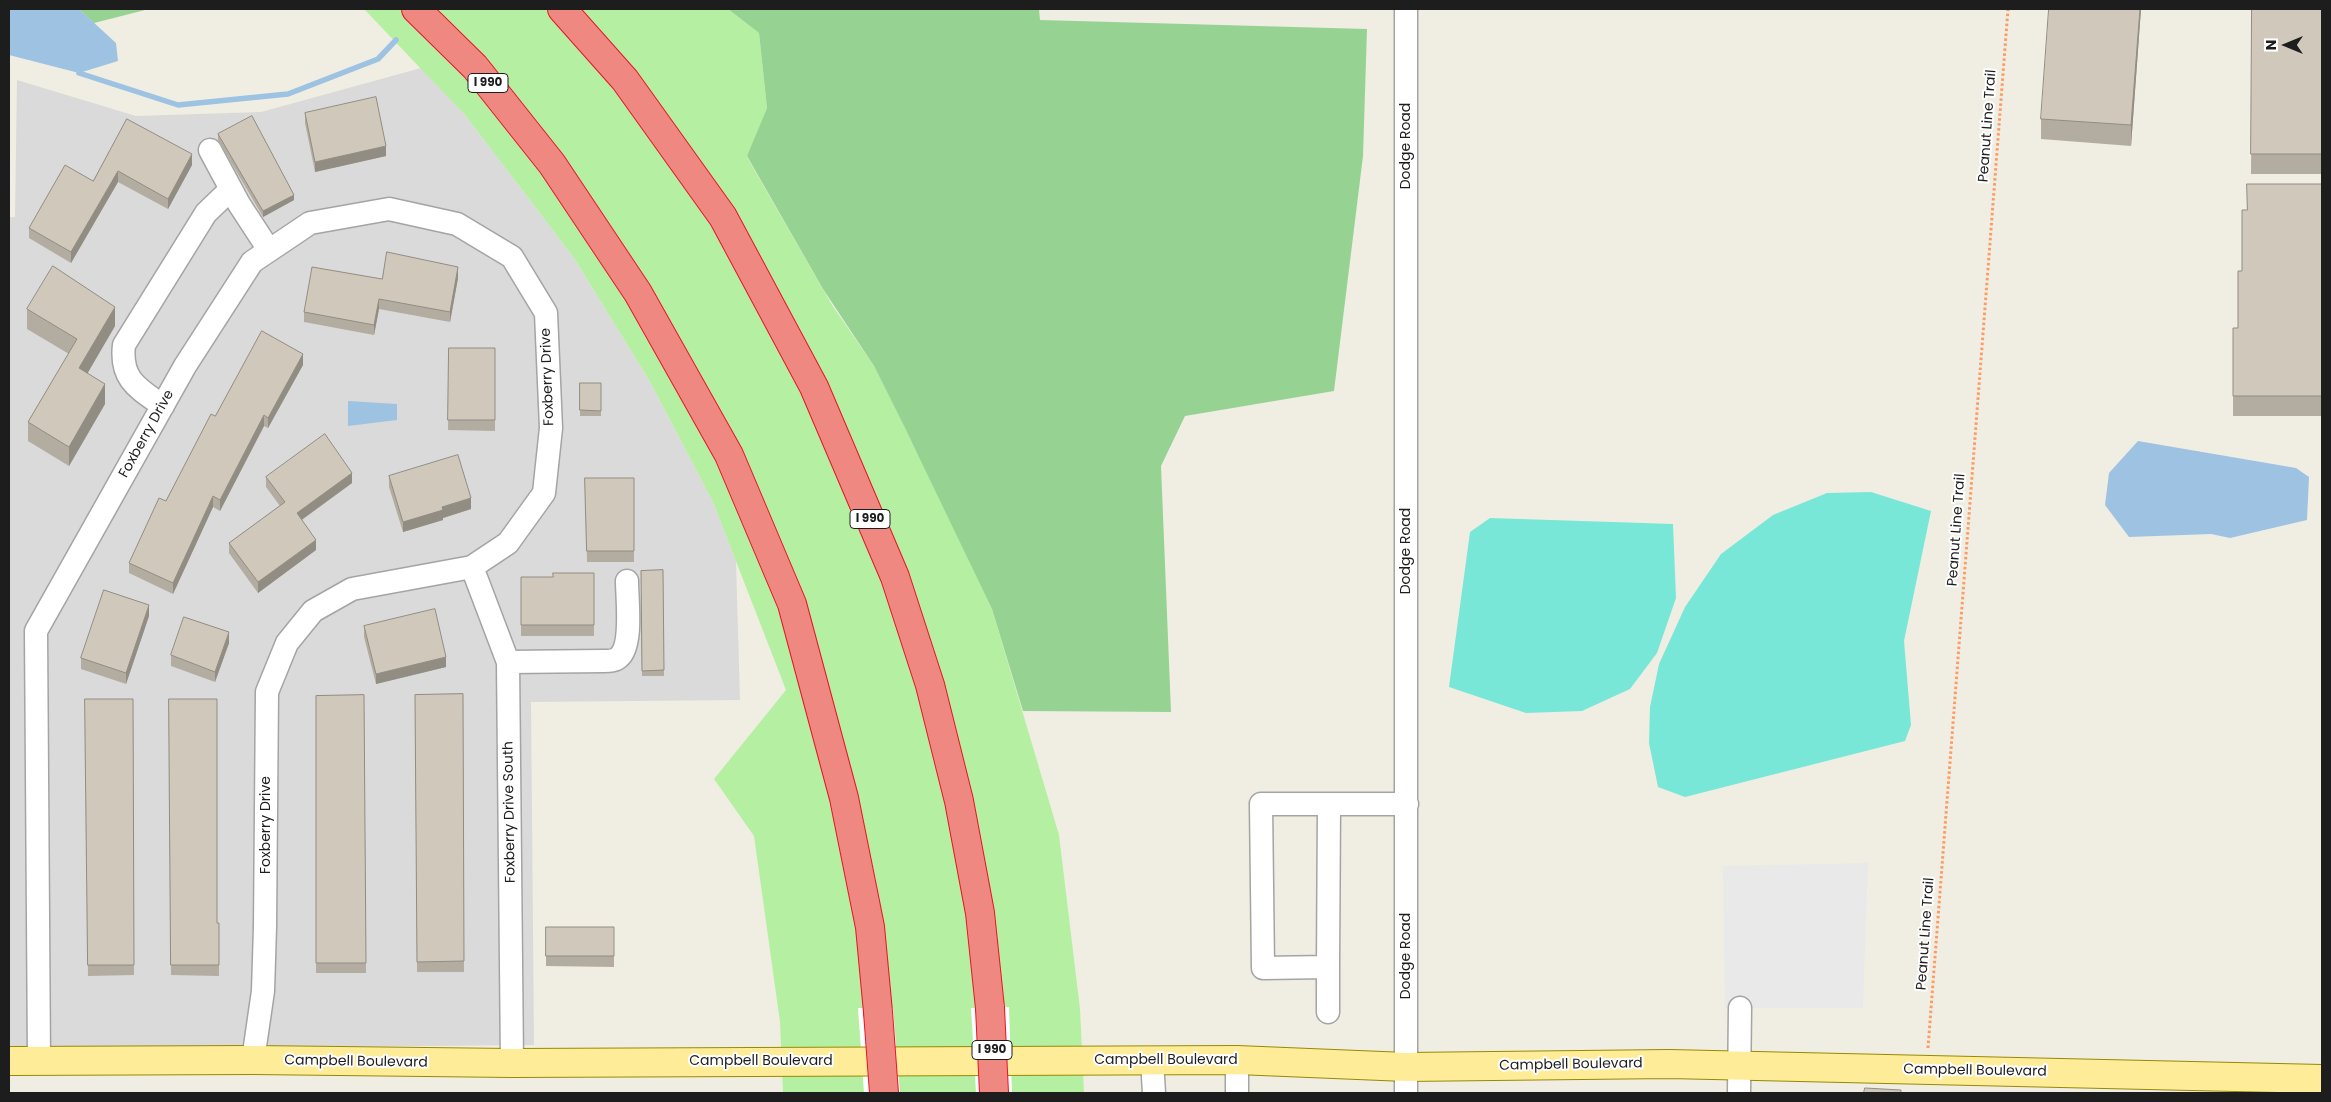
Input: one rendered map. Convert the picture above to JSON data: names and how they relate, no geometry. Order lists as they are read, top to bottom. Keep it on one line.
{"streets":{"highway":["I 990"],"main road":["Campbell Boulevard"],"street":["Dodge Road","Foxberry Drive","Foxberry Drive South"],"path":["Peanut Line Trail"]},"crossings":[["Dodge Road","Campbell Boulevard"],["Foxberry Drive","Foxberry Drive South"],["Foxberry Drive","Campbell Boulevard"],["Foxberry Drive South","Campbell Boulevard"]],"north":"left"}
